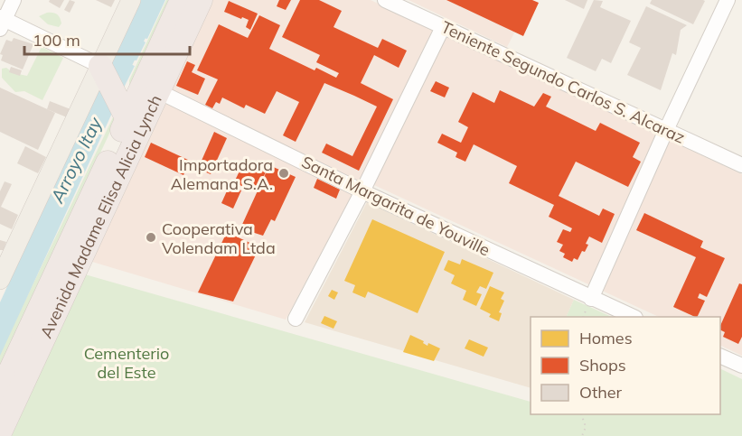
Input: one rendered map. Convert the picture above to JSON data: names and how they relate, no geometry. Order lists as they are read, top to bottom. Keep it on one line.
{"streets":{"highway":["Avenida Madame Elisa Alicia Lynch"],"street":["Teniente Segundo Carlos S. Alcaraz","Santa Margarita de Youville"]},"crossings":[["Santa Margarita de Youville","Avenida Madame Elisa Alicia Lynch"]],"water":["Arroyo Itay"],"parks":["Cementerio del Este"],"places":["Importadora Alemana S.A.","Cooperativa Volendam Ltda"],"legend":["Homes","Shops","Other"],"scale_bar":"100 m"}
